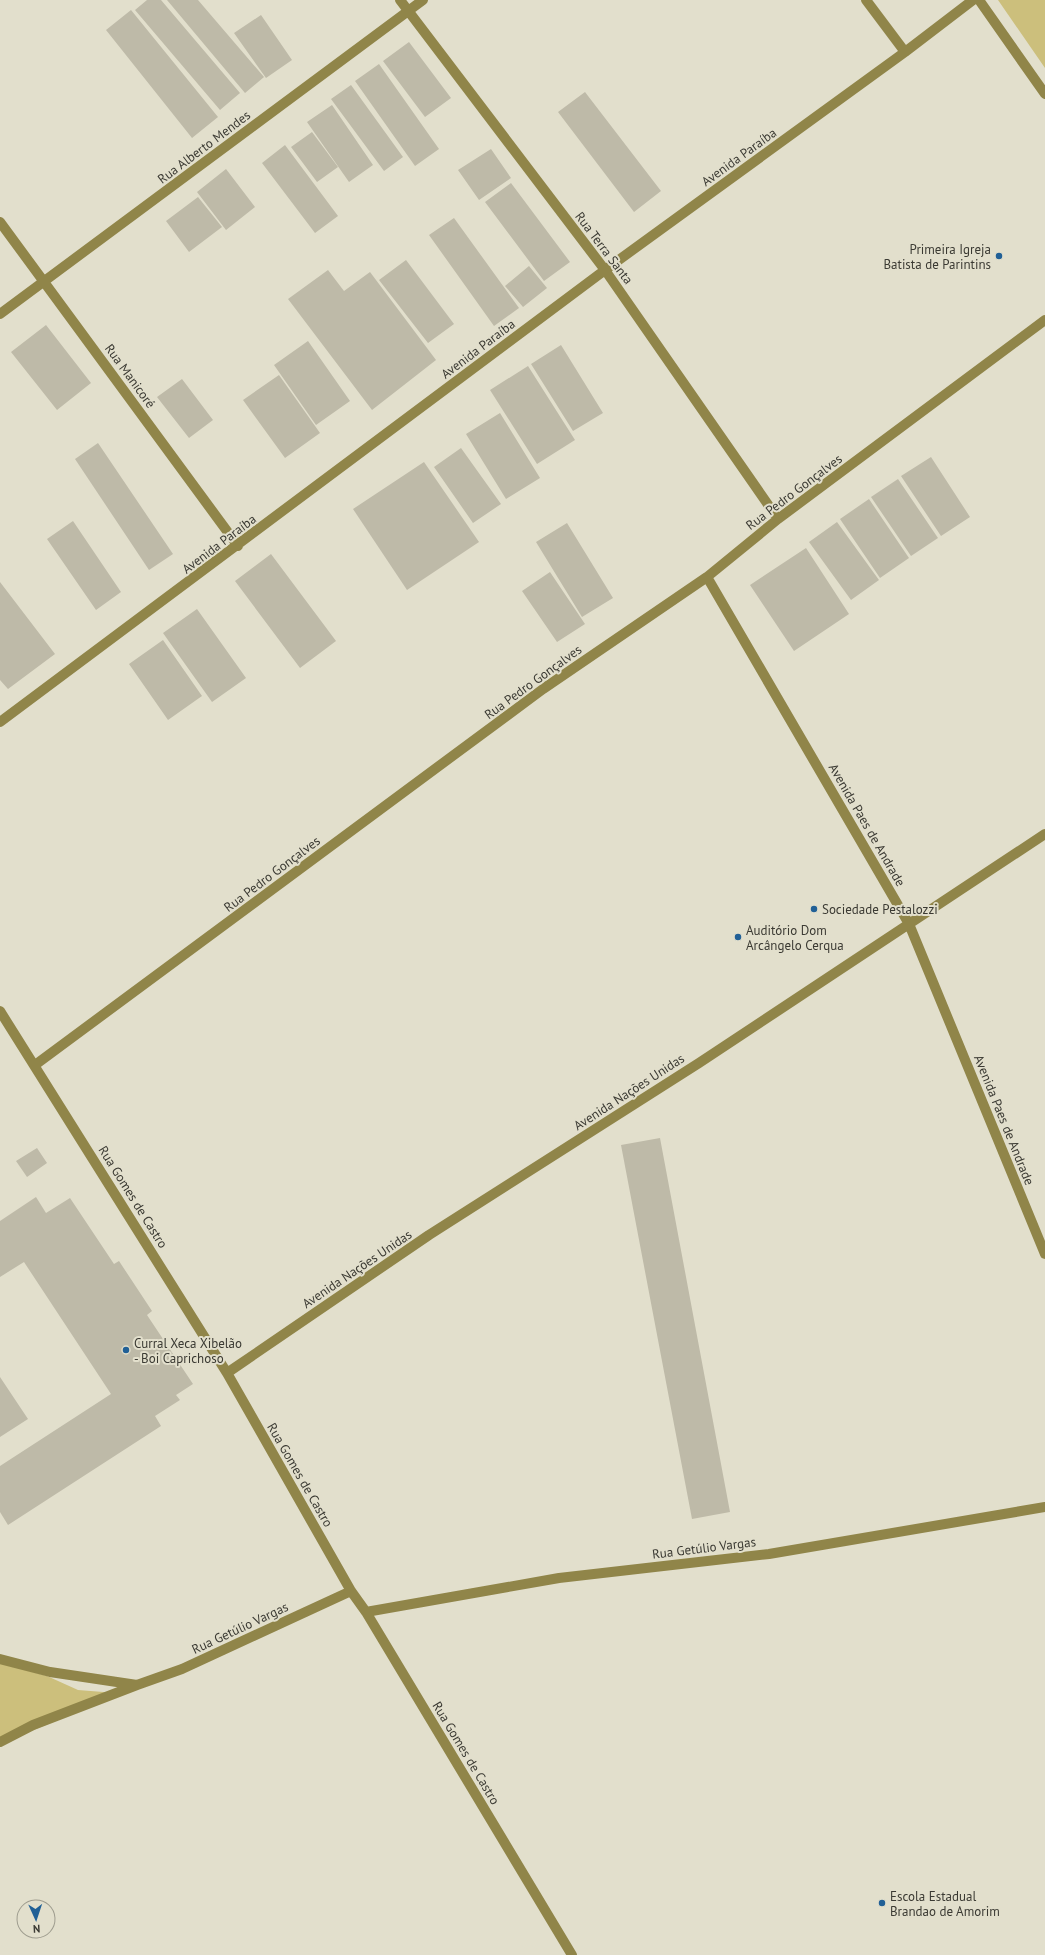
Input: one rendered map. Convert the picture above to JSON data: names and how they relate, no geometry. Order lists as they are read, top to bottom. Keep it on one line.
{"streets":{"street":["Rua Alberto Mendes","Avenida Paraíba","Rua Terra Santa","Rua Manicoré","Rua Pedro Gonçalves","Avenida Paes de Andrade","Avenida Nações Unidas","Rua Gomes de Castro","Rua Getúlio Vargas"]},"crossings":[["Rua Alberto Mendes","Rua Terra Santa"],["Rua Alberto Mendes","Rua Manicoré"],["Avenida Paraíba","Rua Terra Santa"],["Avenida Paraíba","Rua Manicoré"],["Rua Terra Santa","Rua Pedro Gonçalves"],["Rua Pedro Gonçalves","Avenida Paes de Andrade"],["Rua Pedro Gonçalves","Rua Gomes de Castro"],["Avenida Paes de Andrade","Avenida Nações Unidas"],["Avenida Nações Unidas","Rua Gomes de Castro"],["Rua Gomes de Castro","Rua Getúlio Vargas"]],"places":["Primeira Igreja Batista de Parintins","Sociedade Pestalozzi","Auditório Dom Arcângelo Cerqua","Curral Xeca Xibelão - Boi Caprichoso","Escola Estadual Brandao de Amorim"],"north":"bottom"}
